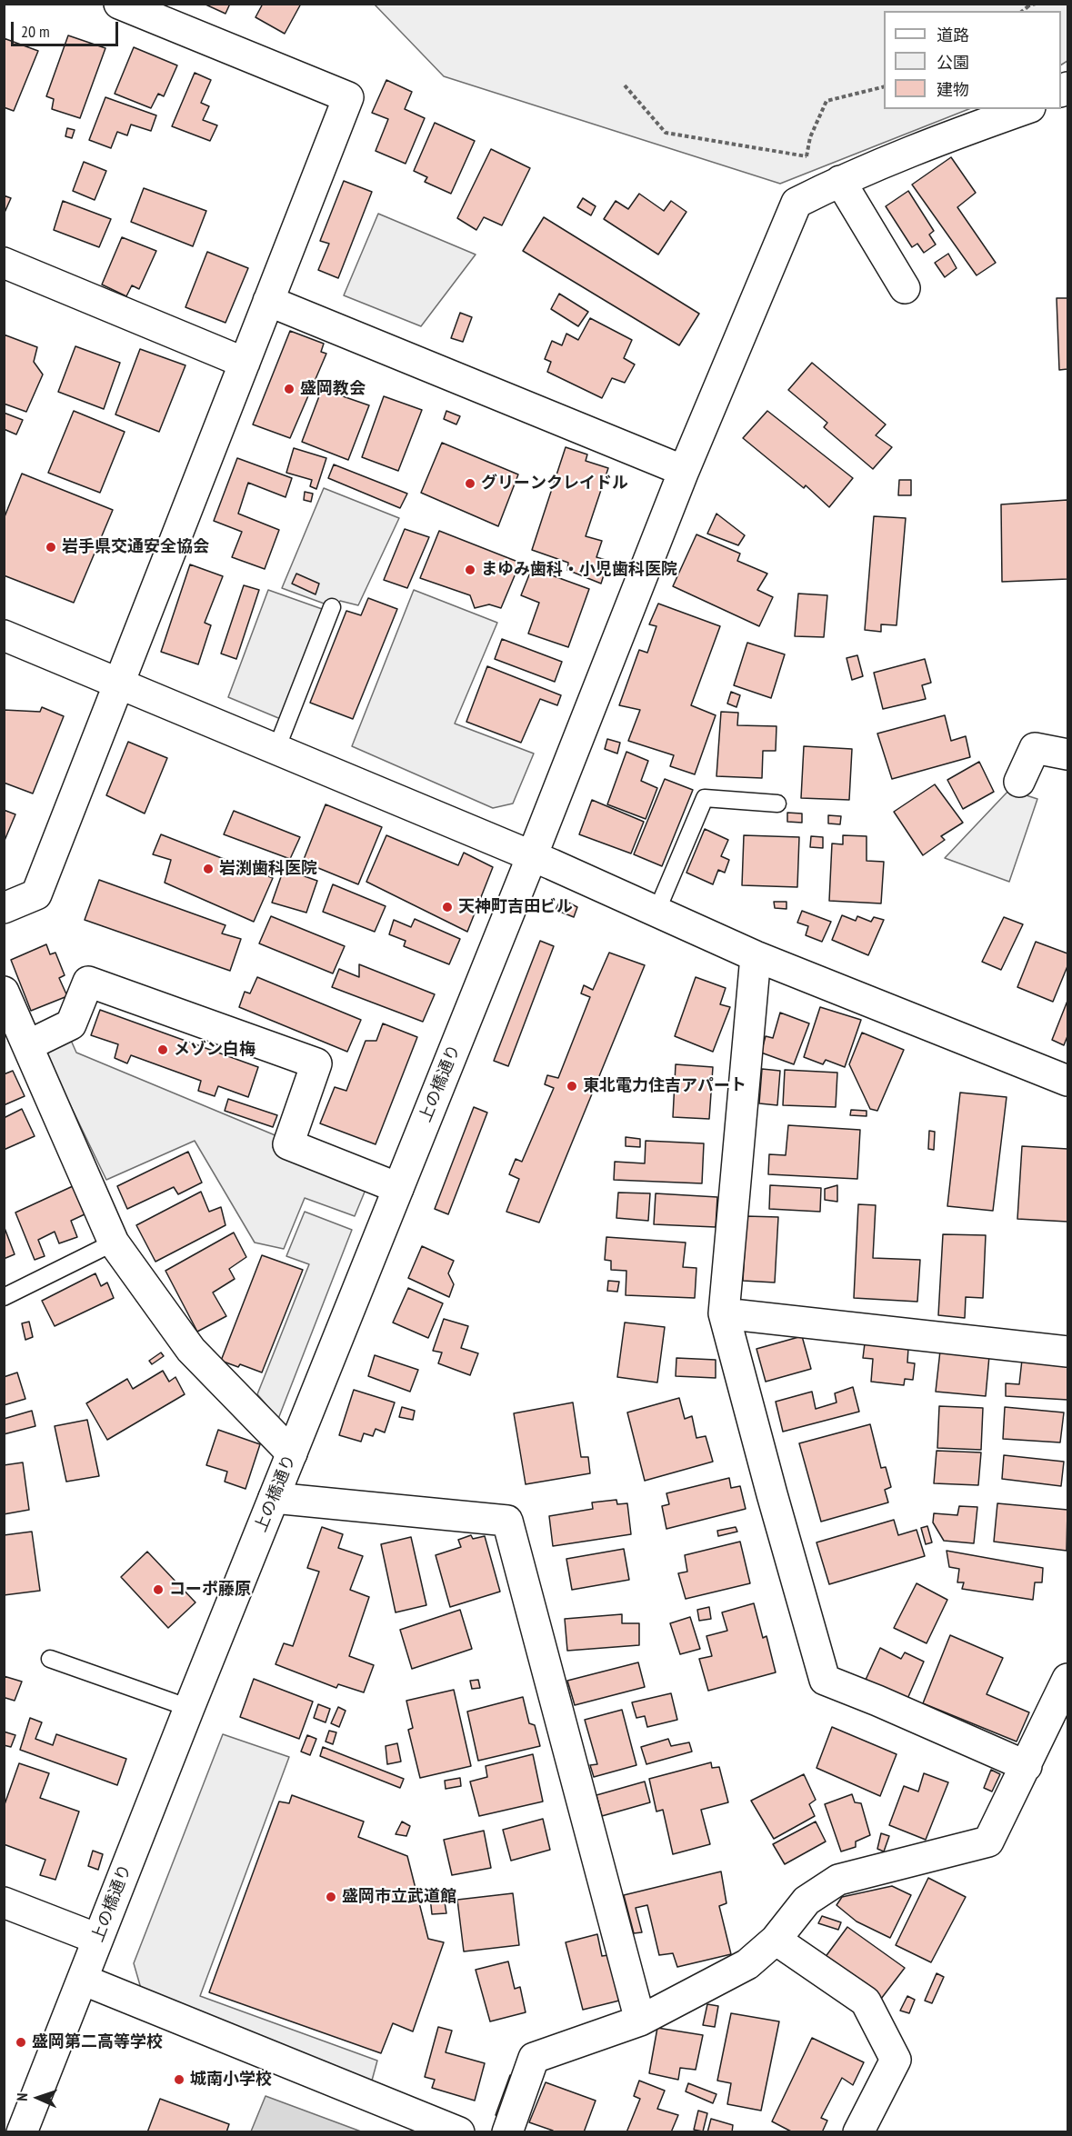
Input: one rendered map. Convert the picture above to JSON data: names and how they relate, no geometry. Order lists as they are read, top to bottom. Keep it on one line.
{"streets":{"street":["上の橋通り"]},"places":["盛岡教会","グリーンクレイドル","岩手県交通安全協会","まゆみ歯科・小児歯科医院","岩渕歯科医院","天神町吉田ビル","メゾン白梅","東北電力住吉アパート","コーポ藤原","盛岡市立武道館","盛岡第二高等学校","城南小学校"],"legend":["道路","公園","建物"],"scale_bar":"20 m","north":"left"}
